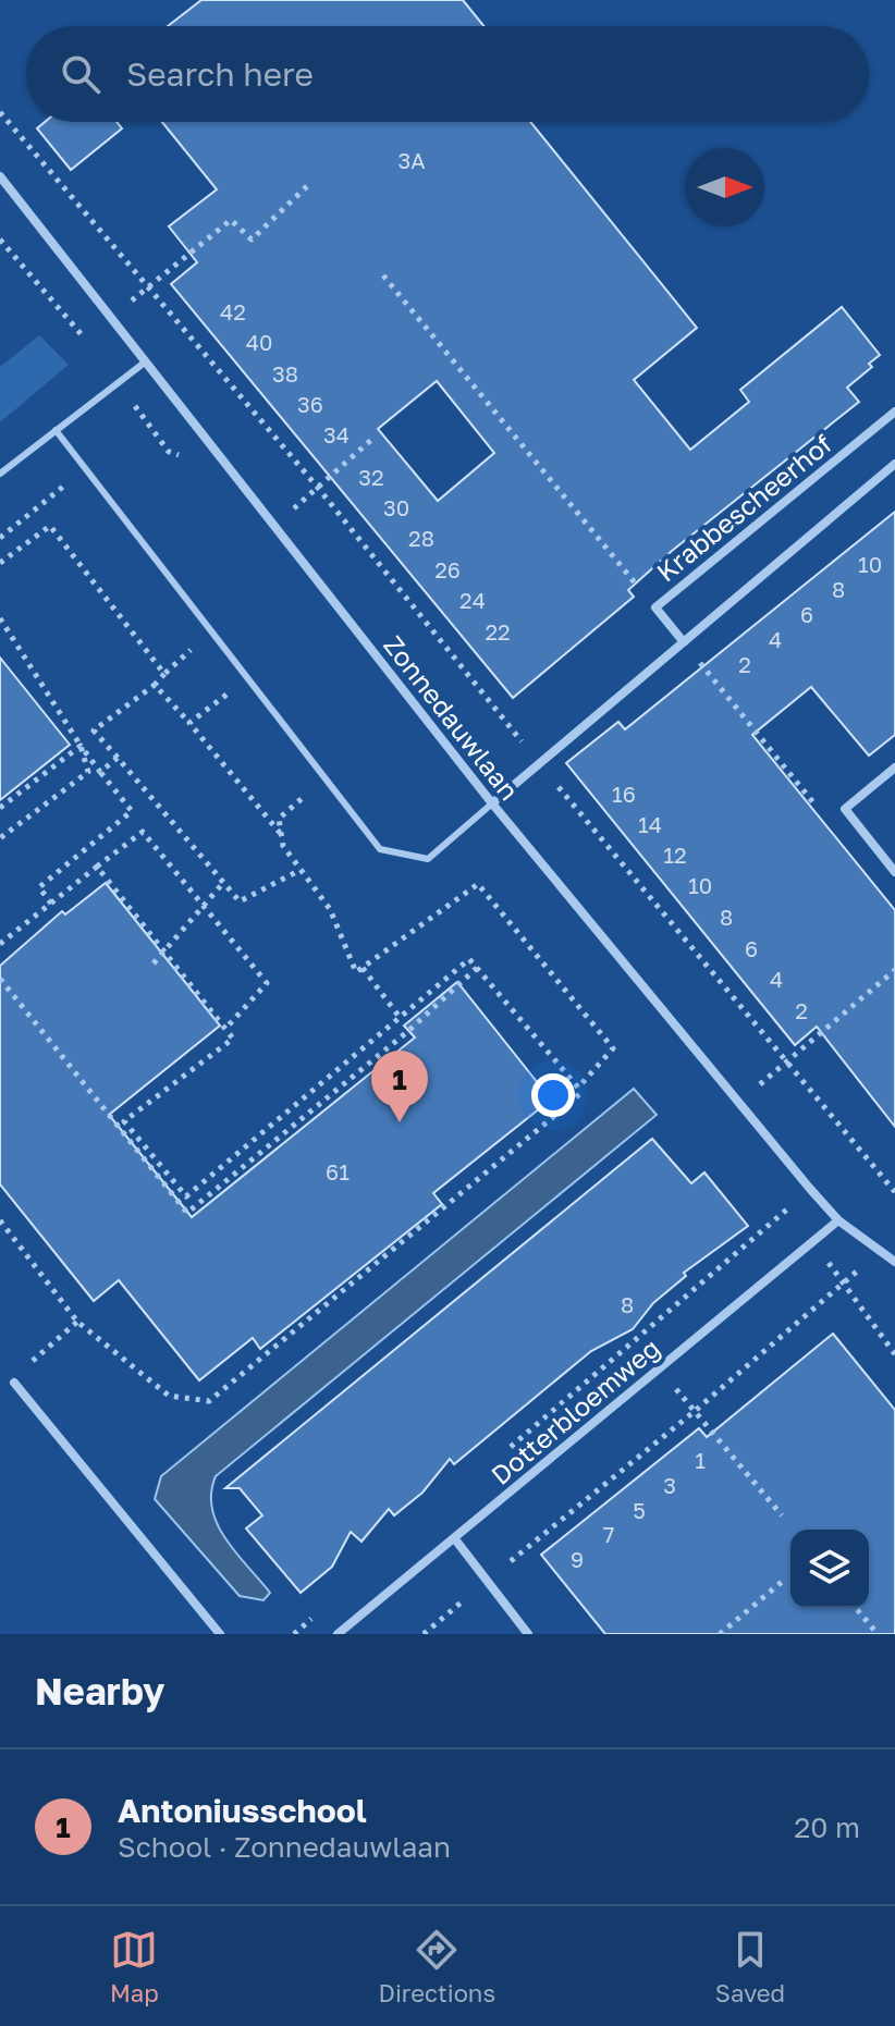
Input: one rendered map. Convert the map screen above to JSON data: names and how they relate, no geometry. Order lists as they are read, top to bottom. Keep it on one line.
{"streets":{"street":["Krabbescheerhof","Zonnedauwlaan","Dotterbloemweg"]},"crossings":[["Zonnedauwlaan","Dotterbloemweg"]],"house_numbers":["3A","42","40","38","36","34","32","30","28","10","26","8","24","6","22","4","2","16","14","12","10","8","6","4","2","61","8","1","3","5","7","9"],"north":"right","page":{"search":"Search here","pins":"1","heading":"Nearby","list":[{"mark":"1","name":"Antoniusschool","note":"School · Zonnedauwlaan","value":"20 m"}],"nav":["Map","Directions","Saved"]}}
